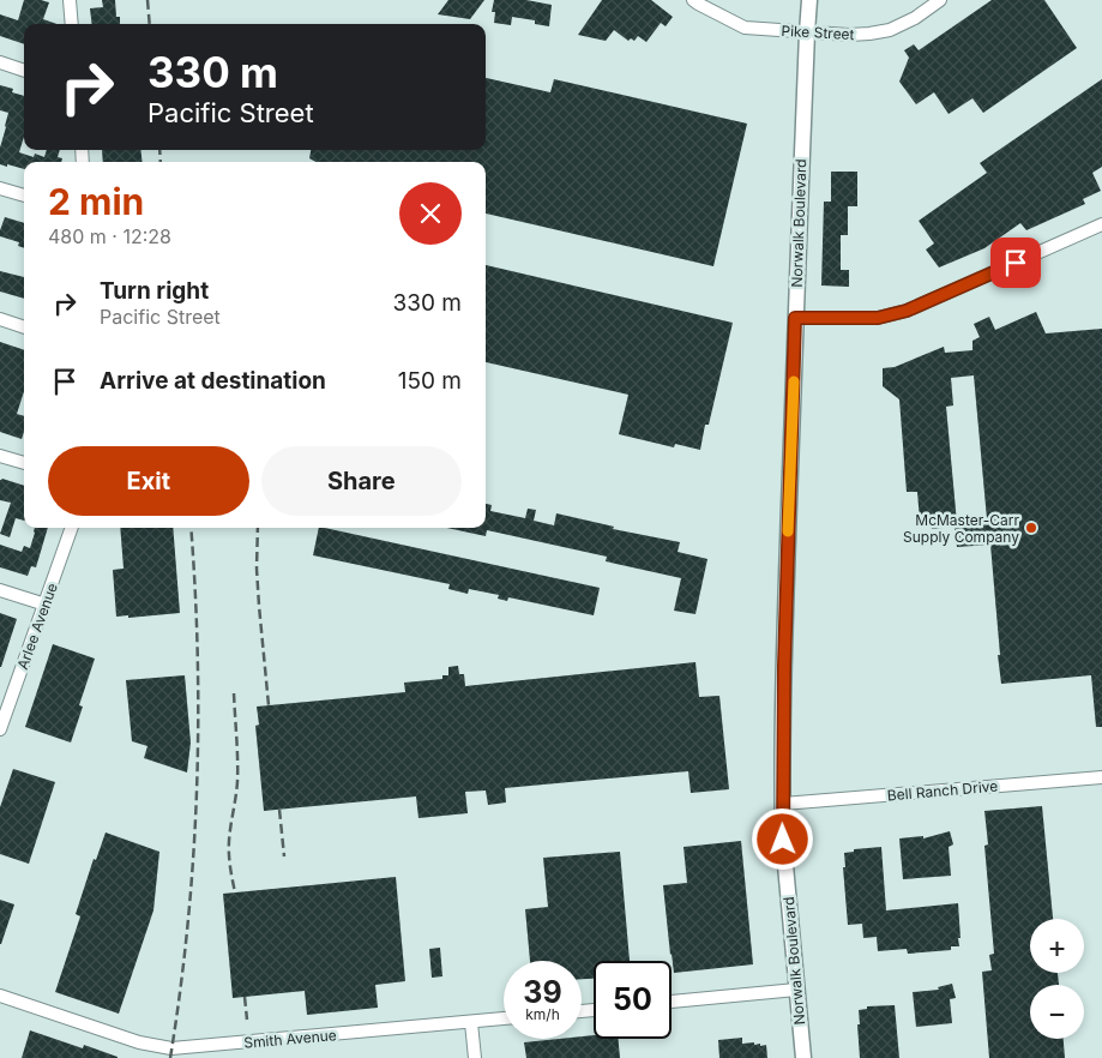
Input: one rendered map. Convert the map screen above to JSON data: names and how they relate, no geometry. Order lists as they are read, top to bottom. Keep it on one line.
{"streets":{"main road":["Norwalk Boulevard"],"street":["Pike Street","Arlee Avenue","Bell Ranch Drive","Smith Avenue"]},"crossings":[["Pike Street","Norwalk Boulevard"],["Norwalk Boulevard","Bell Ranch Drive"]],"places":["McMaster-Carr Supply Company"],"page":{"turn":["330 m","Pacific Street"],"heading":["2 min","480 m · 12:28"],"list":[{"name":"Turn right","note":"Pacific Street","value":"330 m"},{"name":"Arrive at destination","value":"150 m"}],"buttons":["Exit","Share"],"map_buttons":["+","−"],"speed":"39 km/h","limit":"50"}}
